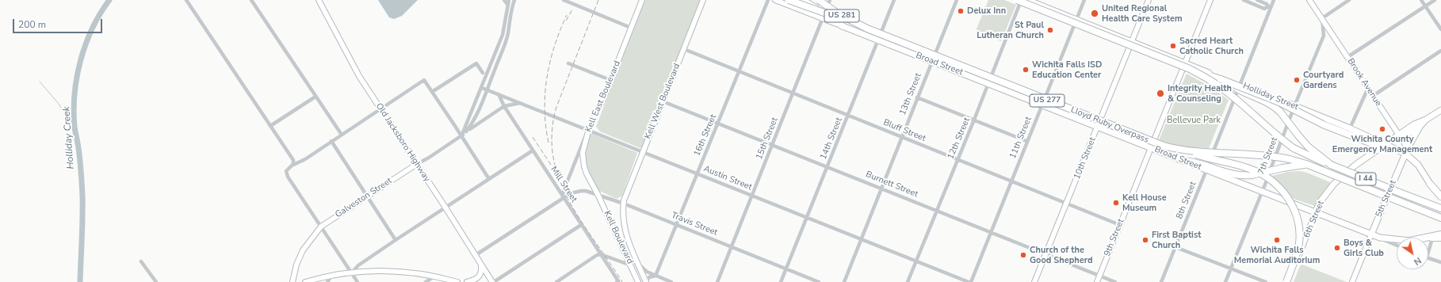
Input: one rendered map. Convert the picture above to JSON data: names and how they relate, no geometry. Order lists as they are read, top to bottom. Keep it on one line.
{"streets":{"highway":["US 281","US 277","Lloyd Ruby Overpass","I 44"],"main road":["Broad Street","Brook Avenue","Kell East Boulevard","Holliday Street","Kell West Boulevard","Old Jacksboro Highway","10th Street","Galveston Street","5th Street","6th Street","Kell Boulevard","9th Street"],"street":["13th Street","Bluff Street","16th Street","11th Street","15th Street","14th Street","12th Street","7th Street","Austin Street","Mill Street","Burnett Street","8th Street","Travis Street"]},"crossings":[["Broad Street","13th Street"],["Broad Street","11th Street"],["Broad Street","14th Street"],["Broad Street","12th Street"],["Broad Street","7th Street"],["Broad Street","10th Street"],["Broad Street","5th Street"],["Broad Street","8th Street"],["Broad Street","6th Street"],["Broad Street","9th Street"],["Brook Avenue","Holliday Street"],["Brook Avenue","7th Street"],["Brook Avenue","5th Street"],["Brook Avenue","6th Street"],["13th Street","Bluff Street"],["13th Street","Austin Street"],["13th Street","Burnett Street"],["Kell East Boulevard","Austin Street"],["Kell East Boulevard","Travis Street"],["Kell East Boulevard","Kell Boulevard"],["Holliday Street","7th Street"],["Holliday Street","5th Street"],["Holliday Street","8th Street"],["Holliday Street","6th Street"],["US 277","Lloyd Ruby Overpass"],["Kell West Boulevard","Bluff Street"],["Kell West Boulevard","Austin Street"],["Kell West Boulevard","Burnett Street"],["Kell West Boulevard","Travis Street"],["Kell West Boulevard","Kell Boulevard"],["Lloyd Ruby Overpass","I 44"],["Bluff Street","16th Street"],["Bluff Street","11th Street"],["Bluff Street","15th Street"],["Bluff Street","14th Street"],["Bluff Street","12th Street"],["Bluff Street","10th Street"],["Bluff Street","9th Street"],["16th Street","Austin Street"],["16th Street","Burnett Street"],["16th Street","Travis Street"],["11th Street","Burnett Street"],["15th Street","Austin Street"],["15th Street","Burnett Street"],["15th Street","Travis Street"],["14th Street","Austin Street"],["14th Street","Burnett Street"],["14th Street","Travis Street"],["12th Street","Austin Street"],["12th Street","Burnett Street"],["Old Jacksboro Highway","Galveston Street"],["10th Street","Burnett Street"],["Austin Street","Mill Street"],["Austin Street","Galveston Street"],["Mill Street","Galveston Street"],["Mill Street","Travis Street"],["Burnett Street","9th Street"],["5th Street","6th Street"],["Travis Street","Kell Boulevard"]],"water":["Holliday Creek"],"parks":["Bellevue Park"],"places":["Delux Inn","United Regional Health Care System","St Paul Lutheran Church","Sacred Heart Catholic Church","Wichita Falls ISD Education Center","Courtyard Gardens","Integrity Health & Counseling","Wichita County Emergency Management","Kell House Museum","First Baptist Church","Wichita Falls Memorial Auditorium","Boys & Girls Club","Church of the Good Shepherd"],"scale_bar":"200 m","north":"bottom right"}
